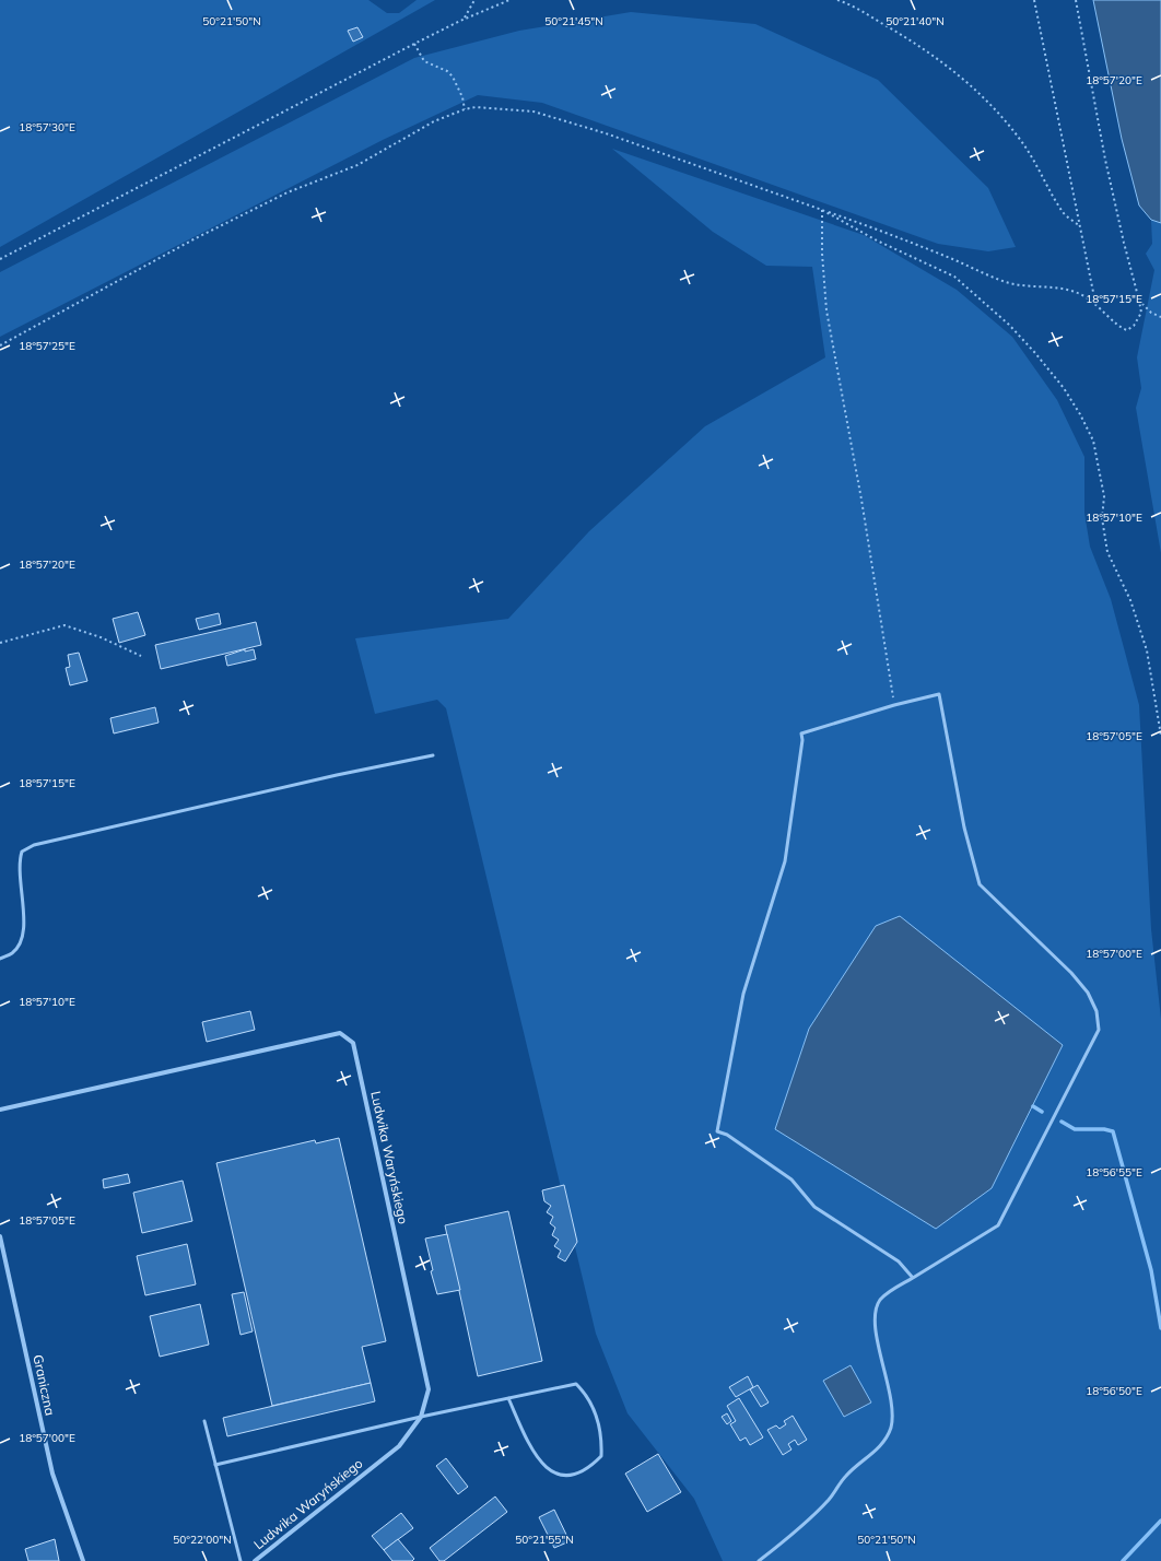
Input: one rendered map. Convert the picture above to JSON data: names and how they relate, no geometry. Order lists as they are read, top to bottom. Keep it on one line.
{"streets":{"street":["Ludwika Waryńskiego","Graniczna"]},"coordinates":["50°21'50\"N","50°21'45\"N","50°21'40\"N","18°57'20\"E","18°57'30\"E","18°57'15\"E","18°57'25\"E","18°57'10\"E","18°57'05\"E","18°57'00\"E","18°56'55\"E","18°56'50\"E","50°22'00\"N","50°21'55\"N"]}
